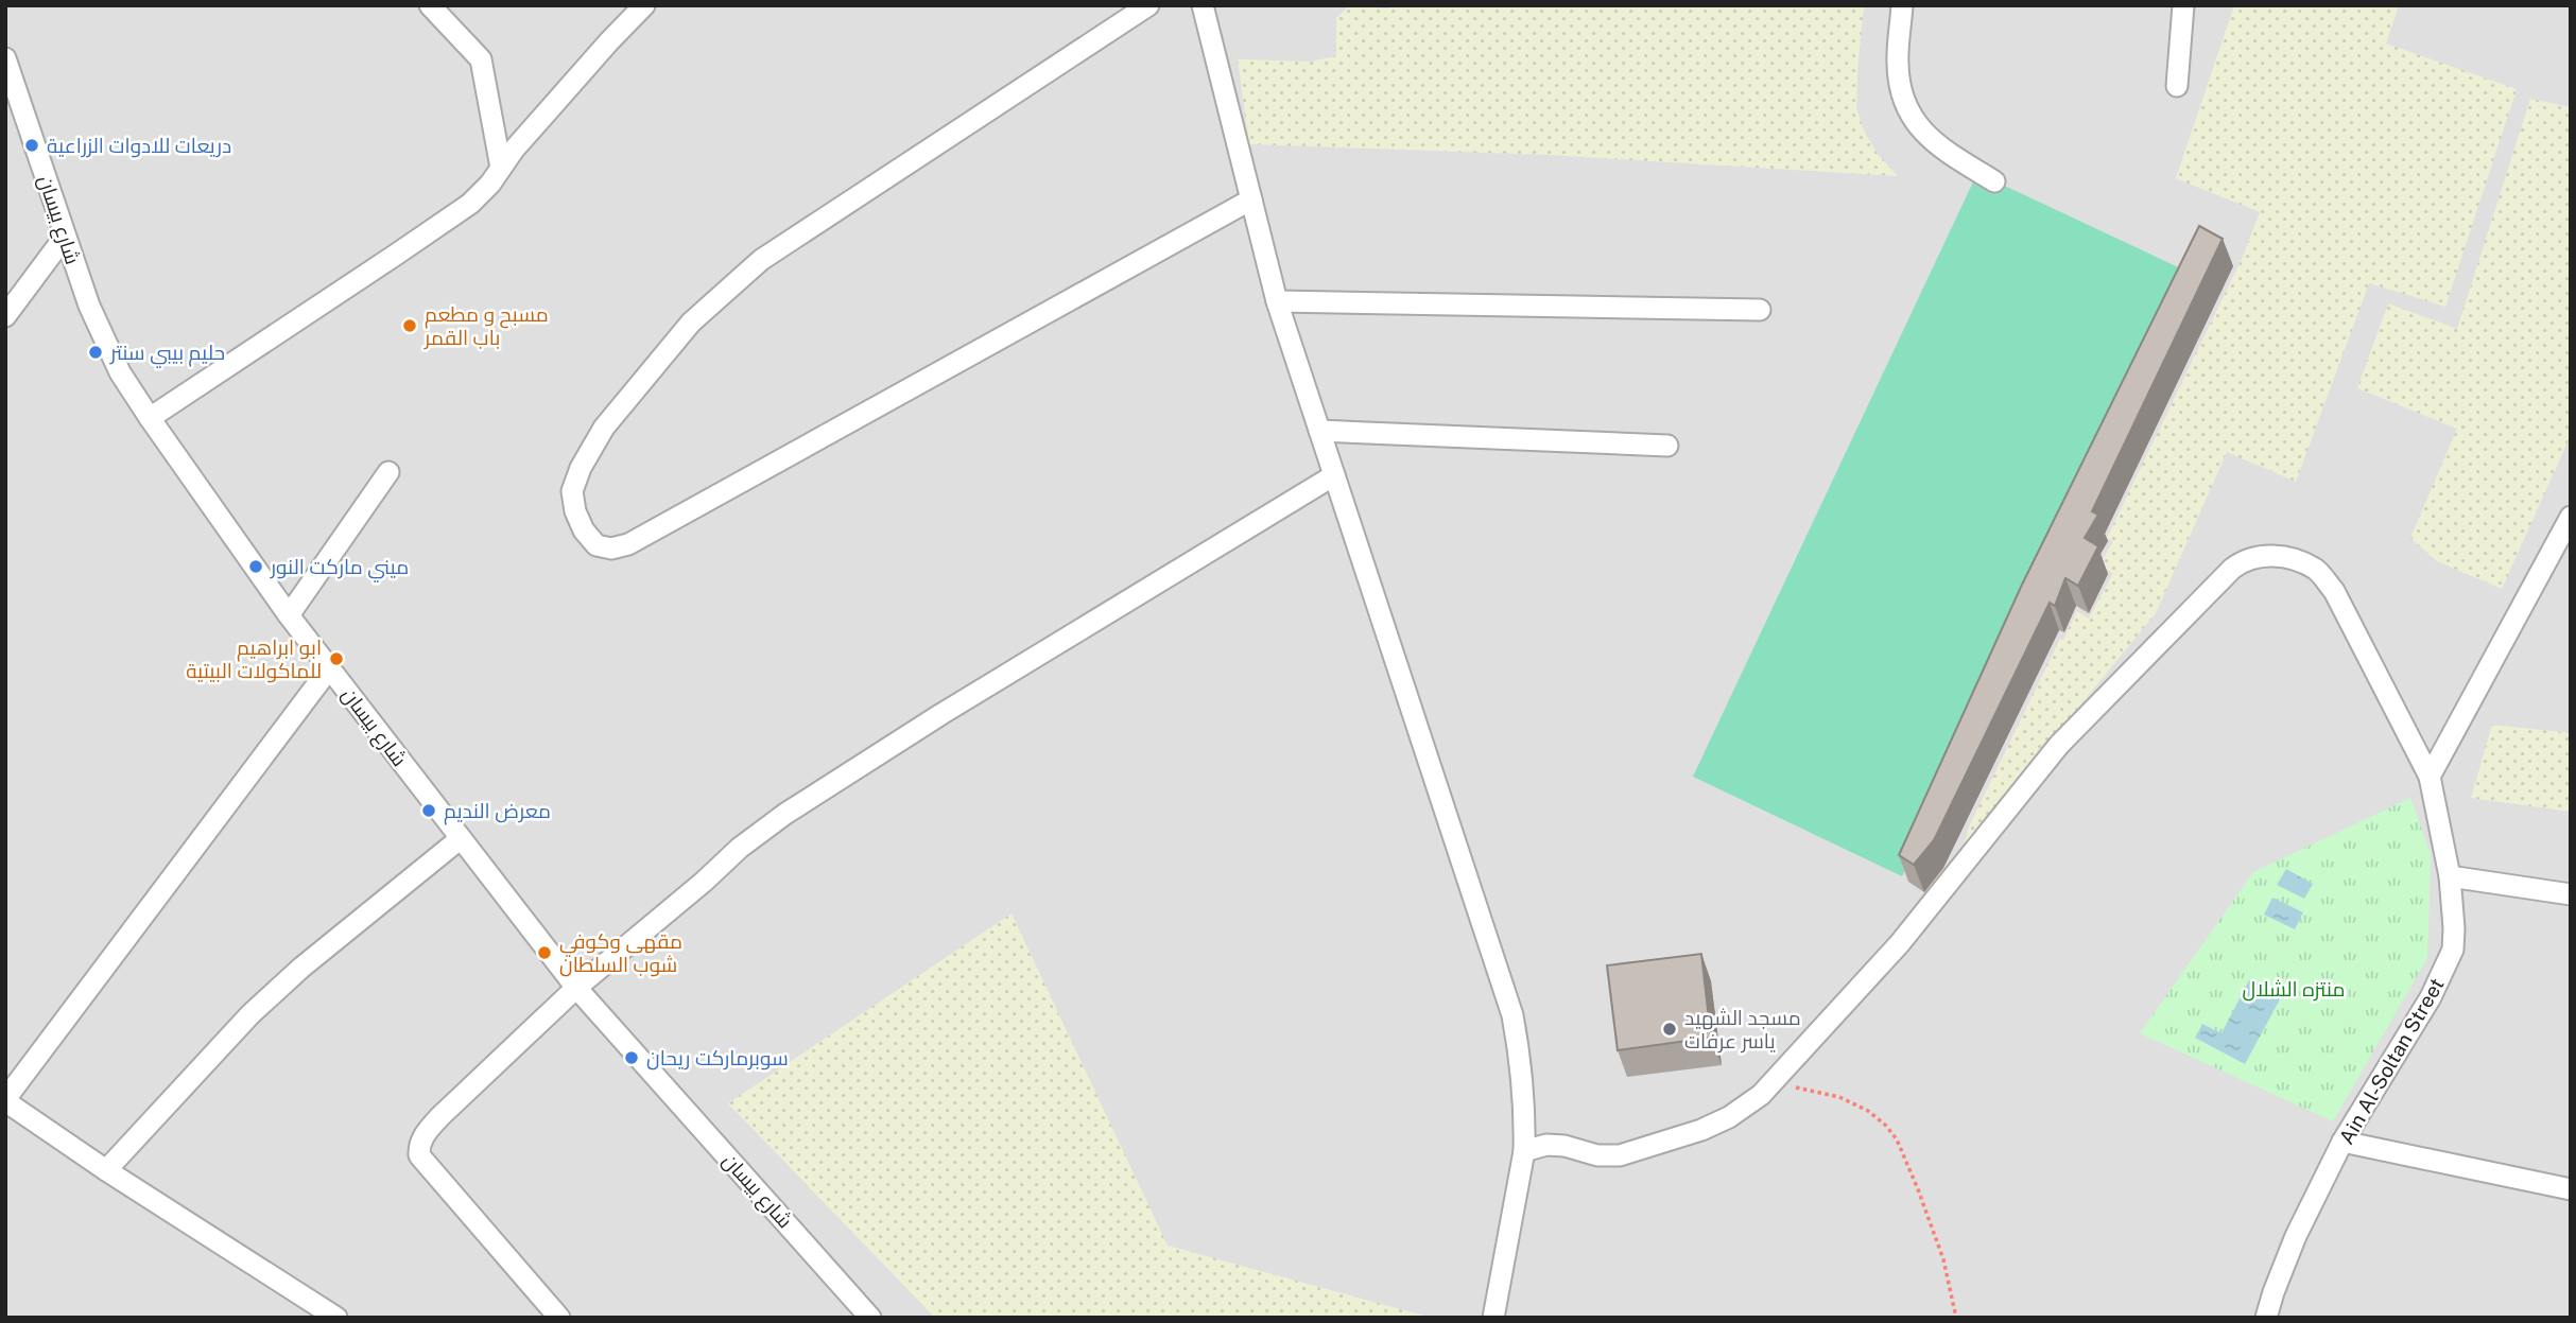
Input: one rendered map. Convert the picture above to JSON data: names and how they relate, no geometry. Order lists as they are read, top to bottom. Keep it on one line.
{"streets":{"street":["شارع بيسان","Ain Al-Soltan Street"]},"parks":["منتزه الشلال"],"places":["دريعات للادوات الزراعية","مسبح و مطعم باب القمر","حليم بيبي سنتر","ميني ماركت النور","ابو ابراهيم للماكولات البيتية","معرض النديم","مقهى وكوفي شوب السلطان","مسجد الشهيد ياسر عرفات","سوبرماركت ريحان"]}
